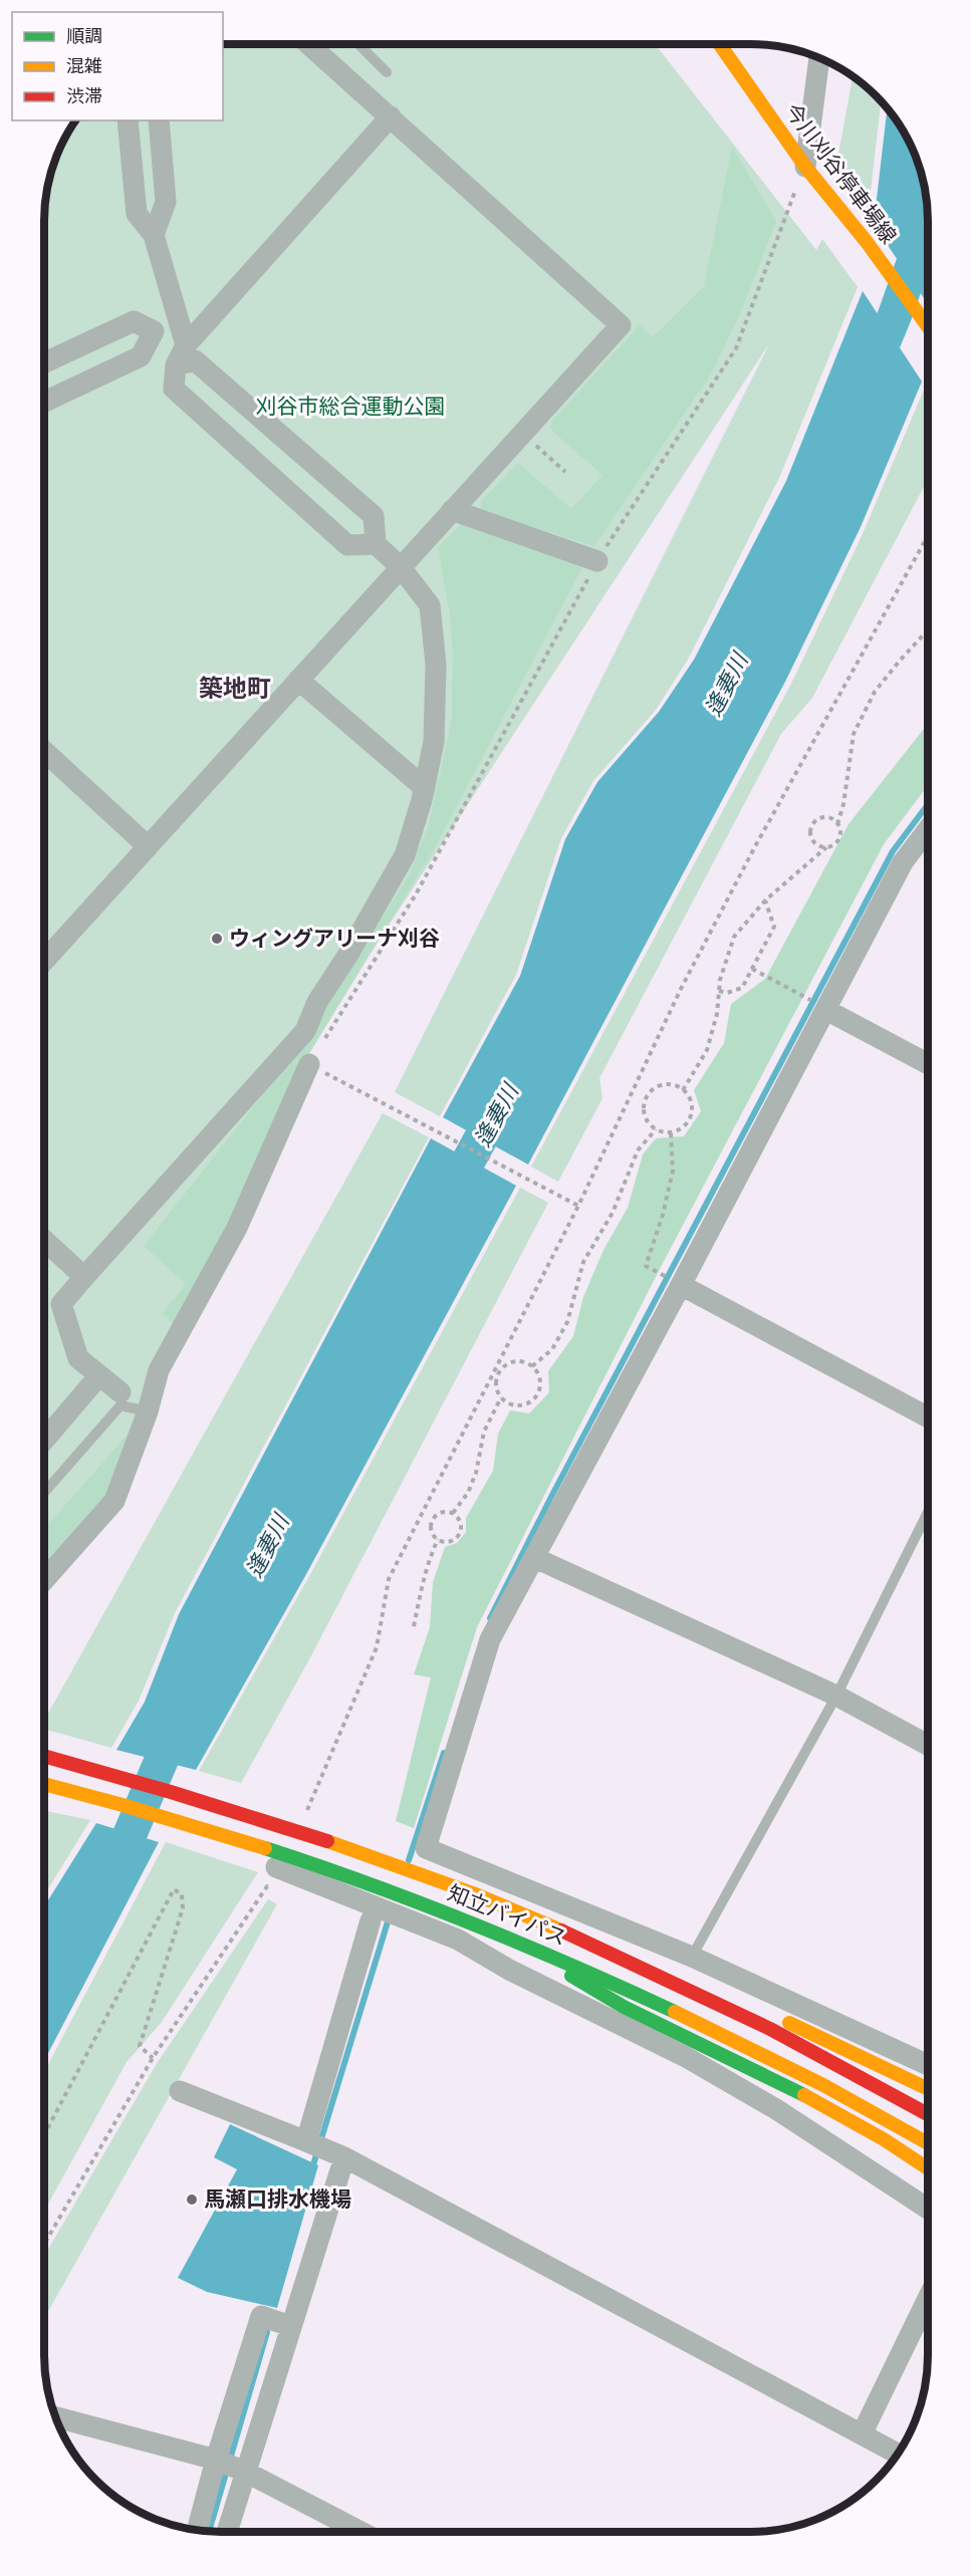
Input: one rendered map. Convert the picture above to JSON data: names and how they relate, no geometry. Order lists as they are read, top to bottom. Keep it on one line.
{"streets":{"main road":["今川刈谷停車場線","知立バイパス"]},"districts":["築地町"],"water":["逢妻川"],"parks":["刈谷市総合運動公園"],"places":["ウィングアリーナ刈谷","馬瀬口排水機場"],"legend":["順調","混雑","渋滞"]}
